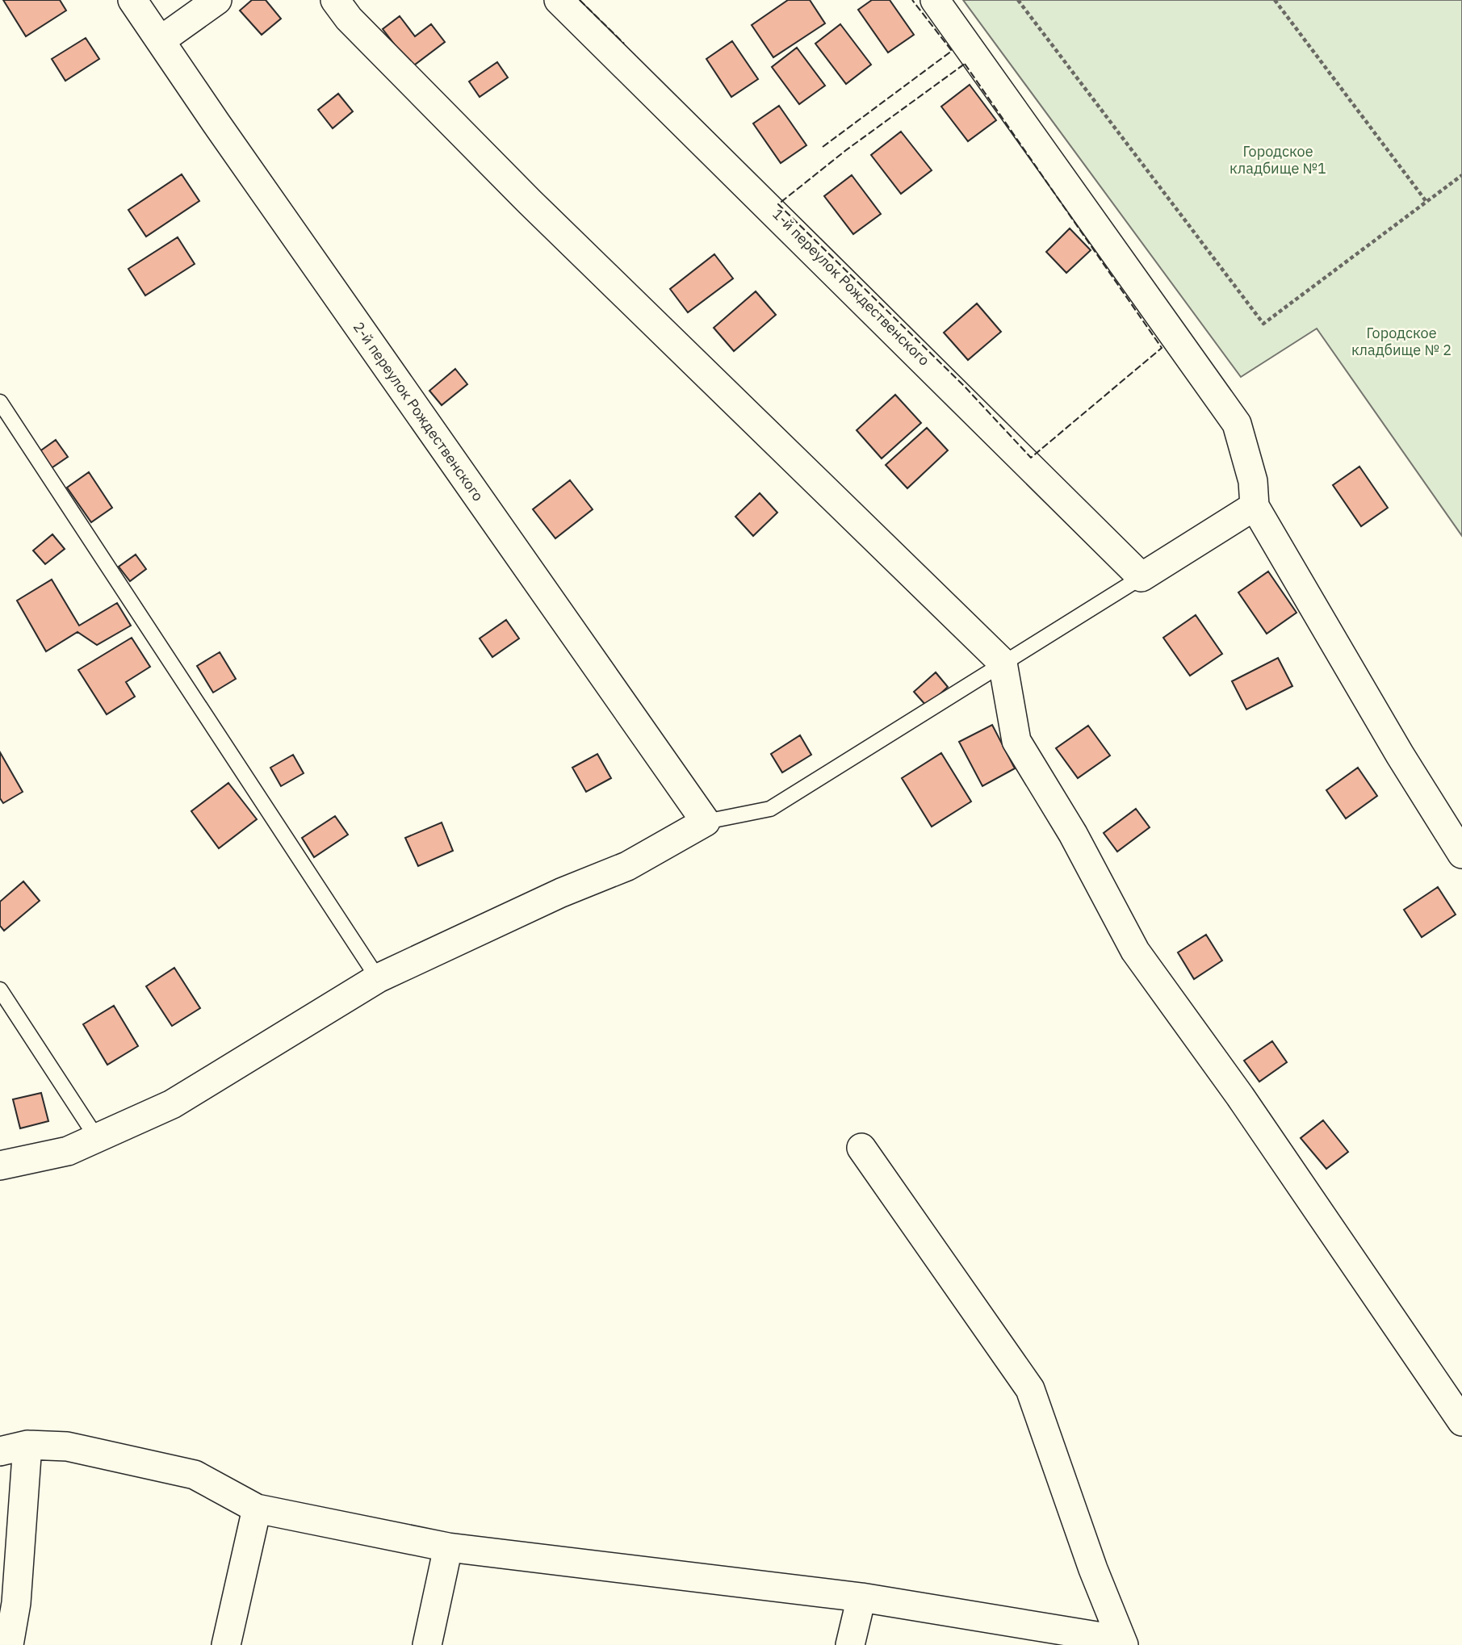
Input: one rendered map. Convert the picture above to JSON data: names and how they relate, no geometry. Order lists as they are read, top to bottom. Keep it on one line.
{"streets":{"street":["1-й переулок Рождественского","2-й переулок Рождественского"]},"parks":["Городское кладбище №1","Городское кладбище № 2"]}
